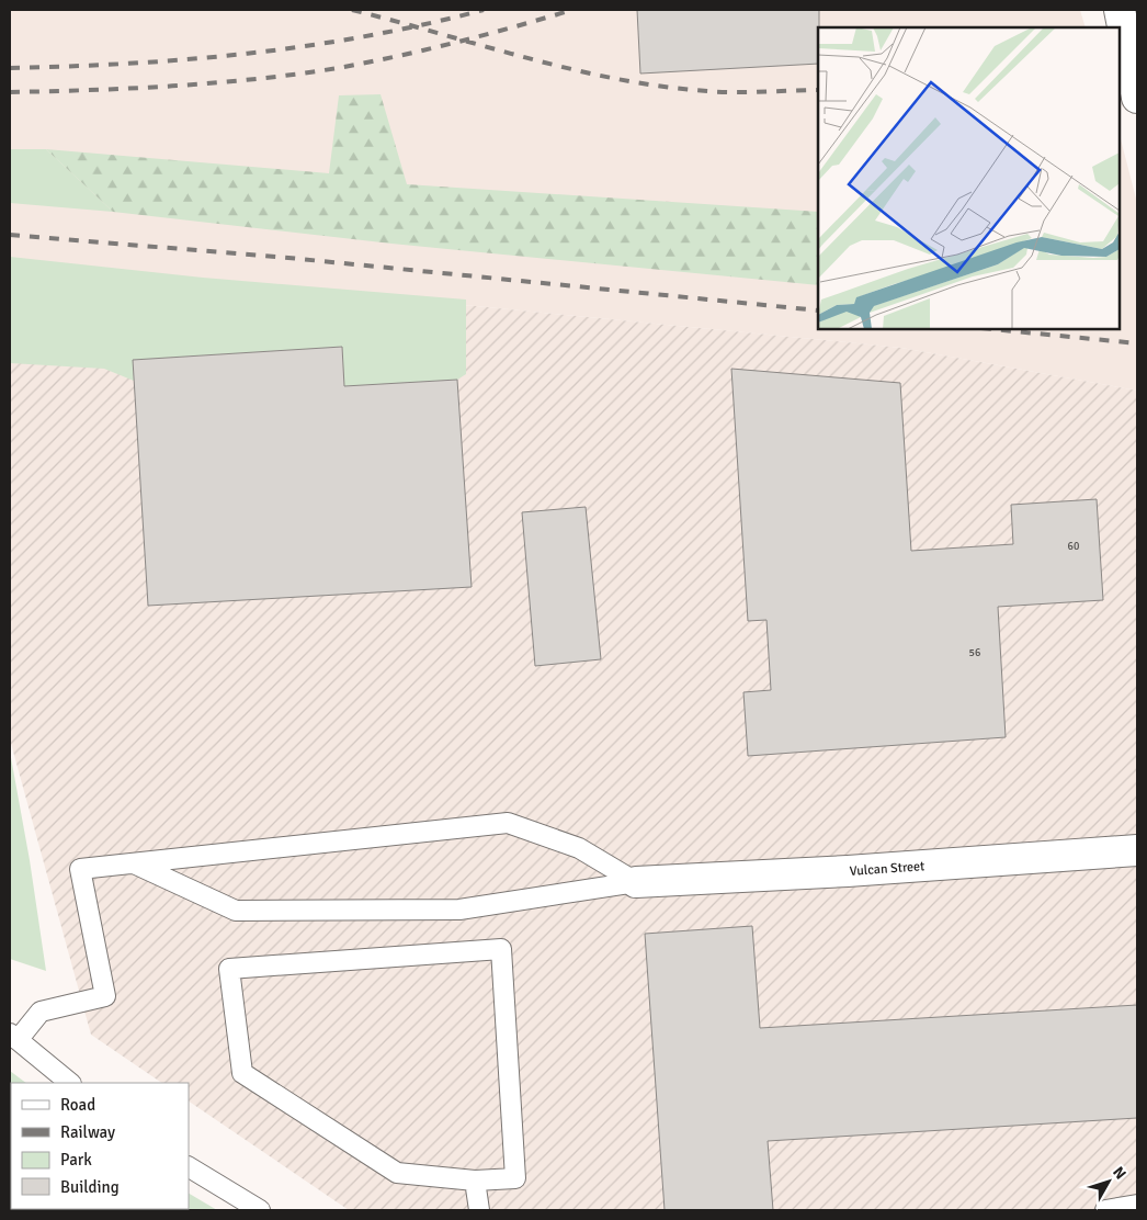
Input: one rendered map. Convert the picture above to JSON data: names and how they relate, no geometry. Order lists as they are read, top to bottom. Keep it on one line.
{"streets":{"street":["Vulcan Street"]},"house_numbers":["60","56"],"legend":["Road","Railway","Park","Building"],"north":"top right"}
